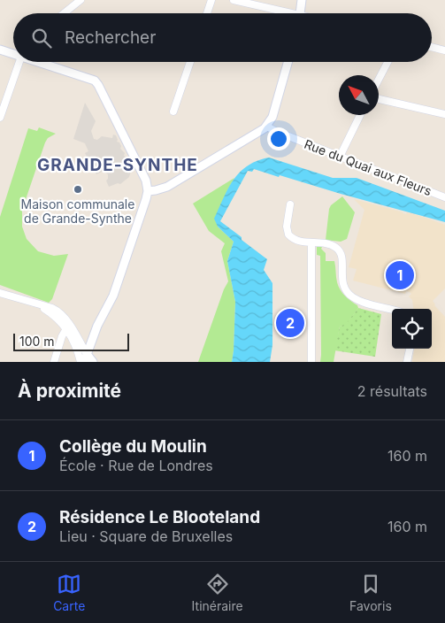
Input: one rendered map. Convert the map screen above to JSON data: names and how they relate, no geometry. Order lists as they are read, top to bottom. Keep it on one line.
{"streets":{"street":["Rue du Quai aux Fleurs"]},"districts":["GRANDE-SYNTHE"],"places":["Maison communale de Grande-Synthe"],"scale_bar":"100 m","north":"top left","page":{"search":"Rechercher","pins":["1","2"],"scale":"100 m","heading":["À proximité","2 résultats"],"list":[{"mark":"1","name":"Collège du Moulin","note":"École · Rue de Londres","value":"160 m"},{"mark":"2","name":"Résidence Le Blooteland","note":"Lieu · Square de Bruxelles","value":"160 m"}],"nav":["Carte","Itinéraire","Favoris"]}}
